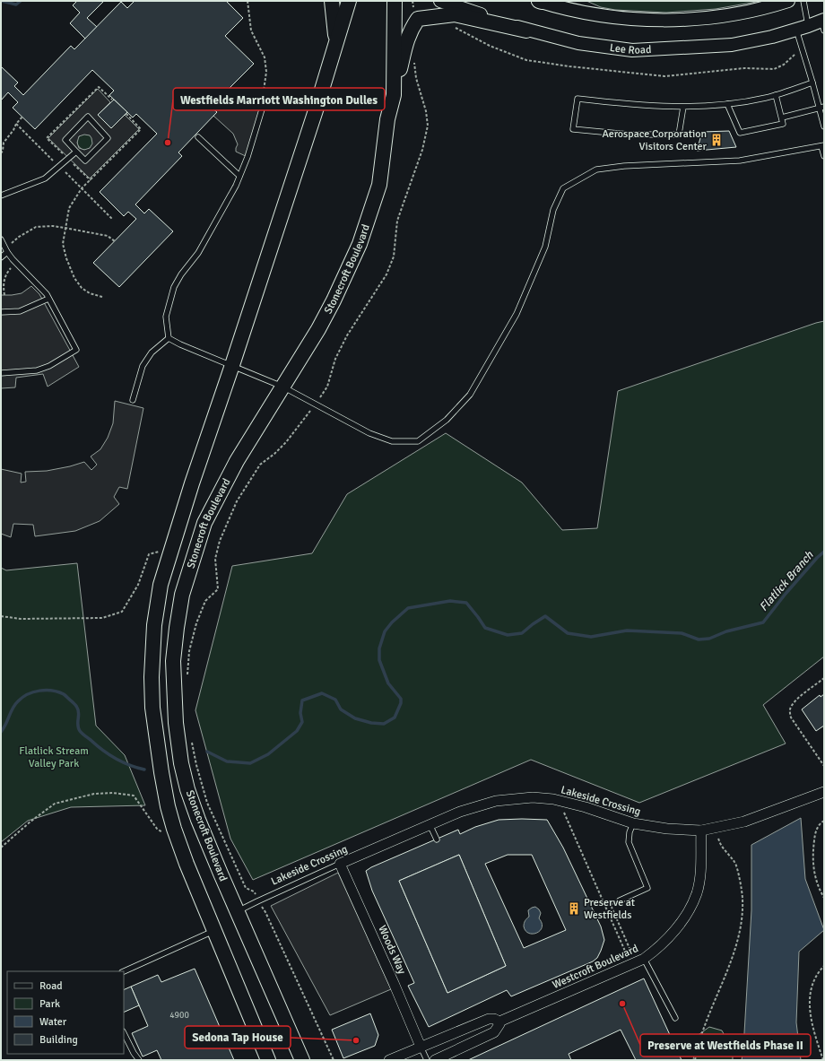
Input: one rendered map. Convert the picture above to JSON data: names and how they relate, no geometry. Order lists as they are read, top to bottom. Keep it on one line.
{"streets":{"main road":["Stonecroft Boulevard"],"street":["Lee Road","Lakeside Crossing","Woods Way","Westcroft Boulevard"]},"crossings":[["Stonecroft Boulevard","Lakeside Crossing"],["Lakeside Crossing","Woods Way"],["Lakeside Crossing","Westcroft Boulevard"],["Woods Way","Westcroft Boulevard"]],"water":["Flatlick Branch"],"parks":["Flatlick Stream Valley Park"],"places":{"building":["Aerospace Corporation Visitors Center","Preserve at Westfields"],"other":["Westfields Marriott Washington Dulles","Preserve at Westfields Phase II","Sedona Tap House"]},"house_numbers":["4900"],"legend":["Road","Park","Water","Building"]}
